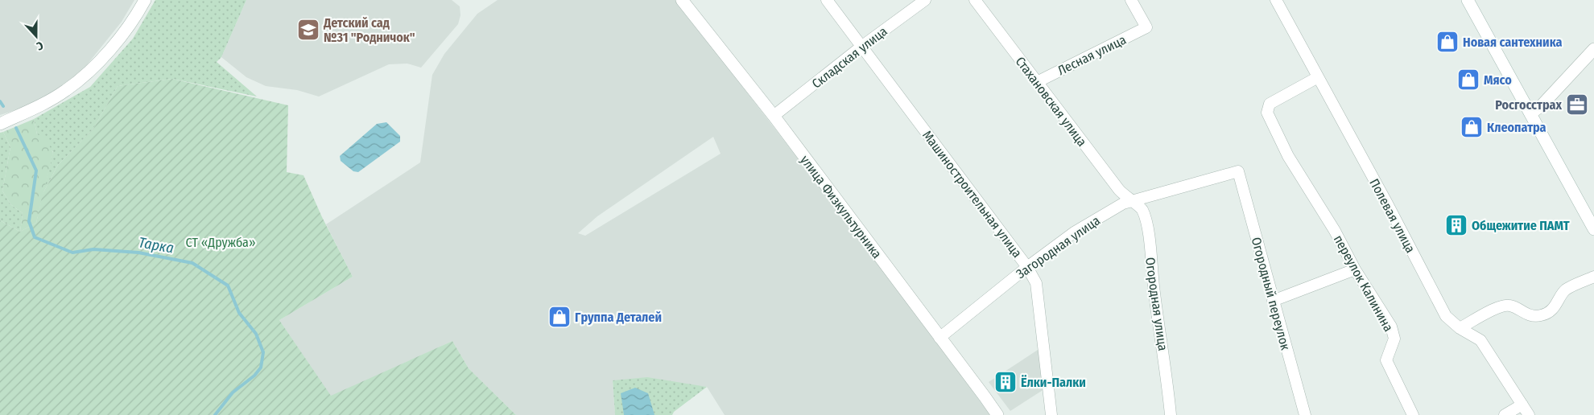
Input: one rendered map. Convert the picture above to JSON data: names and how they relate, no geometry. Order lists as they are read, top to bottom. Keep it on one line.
{"streets":{"street":["Лесная улица","Складская улица","Стахановская улица","Машиностроительная улица","улица Физкультурника","Полевая улица","Загородная улица","переулок Калинина","Огородный переулок","Огородная улица"]},"crossings":[["Лесная улица","Стахановская улица"],["Складская улица","Машиностроительная улица"],["Складская улица","улица Физкультурника"],["Стахановская улица","Загородная улица"],["Стахановская улица","Огородная улица"],["Машиностроительная улица","Загородная улица"],["улица Физкультурника","Загородная улица"],["Полевая улица","переулок Калинина"],["Загородная улица","Огородный переулок"],["Загородная улица","Огородная улица"]],"water":["Тарка"],"parks":["СТ «Дружба»"],"places":{"school or university":["Детский сад №31 \"Родничок\""],"shop":["Новая сантехника","Мясо","Клеопатра","Группа Деталей"],"office":["Росгосстрах"],"building":["Общежитие ПАМТ","Ёлки-Палки"]},"north":"bottom"}
